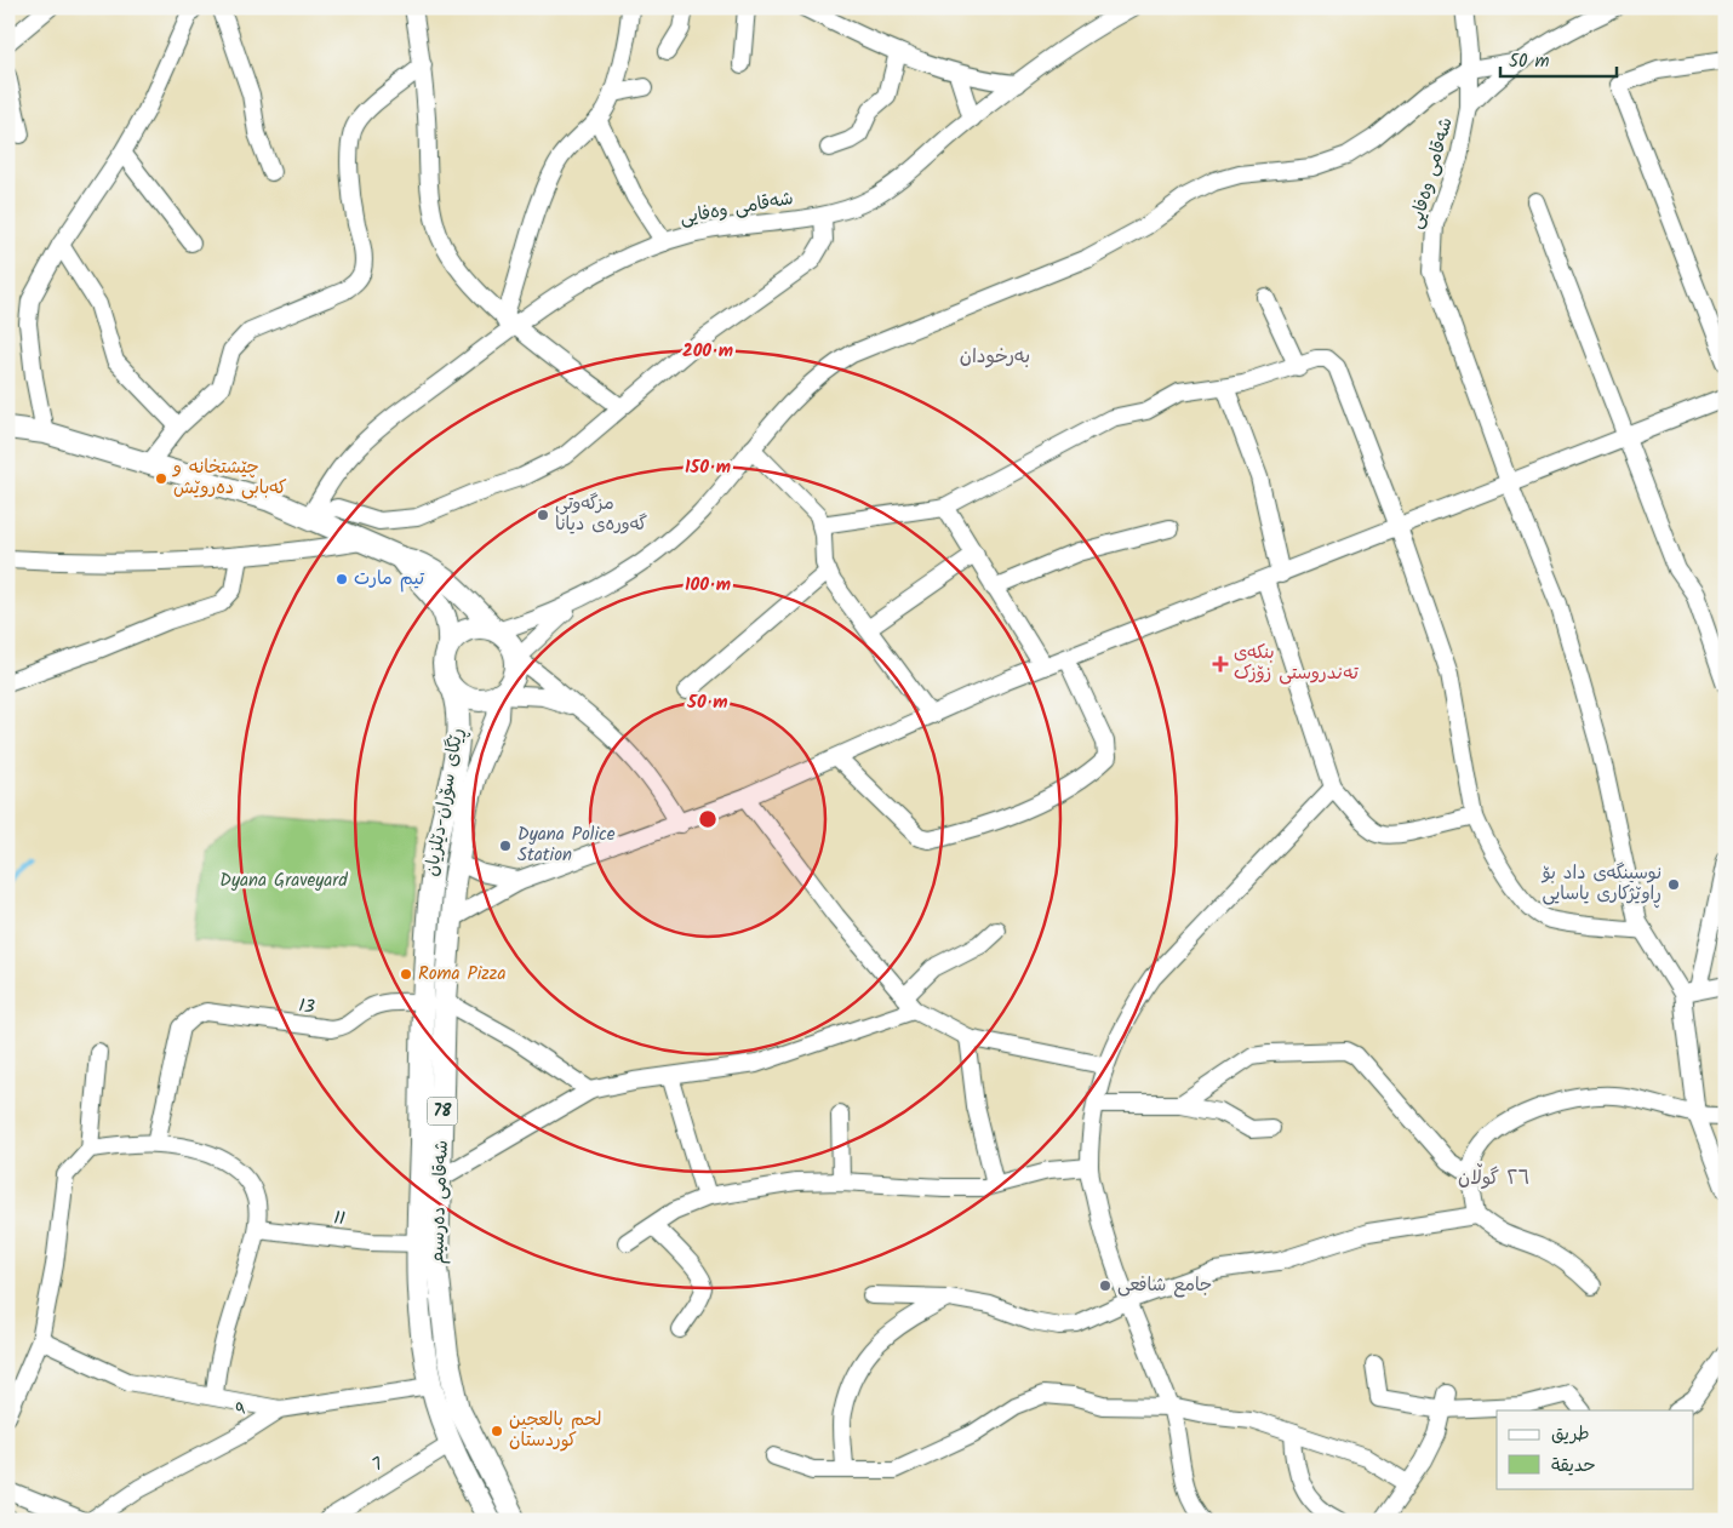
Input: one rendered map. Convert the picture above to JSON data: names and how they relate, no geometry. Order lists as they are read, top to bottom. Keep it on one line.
{"streets":{"main road":["ڕێگای سۆران-دێلزیان","78","شەقامی دەرسیم"],"street":["شەقامی وەفایی","13","11","9","7"]},"crossings":[["ڕێگای سۆران-دێلزیان","13"],["ڕێگای سۆران-دێلزیان","شەقامی دەرسیم"],["ڕێگای سۆران-دێلزیان","11"],["ڕێگای سۆران-دێلزیان","9"],["ڕێگای سۆران-دێلزیان","7"]],"districts":["بەرخودان","٢٦ گوڵان"],"parks":["Dyana Graveyard"],"places":{"other":["چێشتخانە و کەبابی دەروێش","مزگەوتی گەورەی دیانا","تیم مارت","Dyana Police Station","نوسینگەی داد بۆ ڕاوێژكاری یاسایی","Roma Pizza","جامع شافعی","لحم بالعجین کوردستان"],"health":["بنکەی تەندروستی زۆزک"]},"legend":["طريق","حديقة"],"scale_bar":"50 m","rings":["200 m","150 m","100 m","50 m"]}
